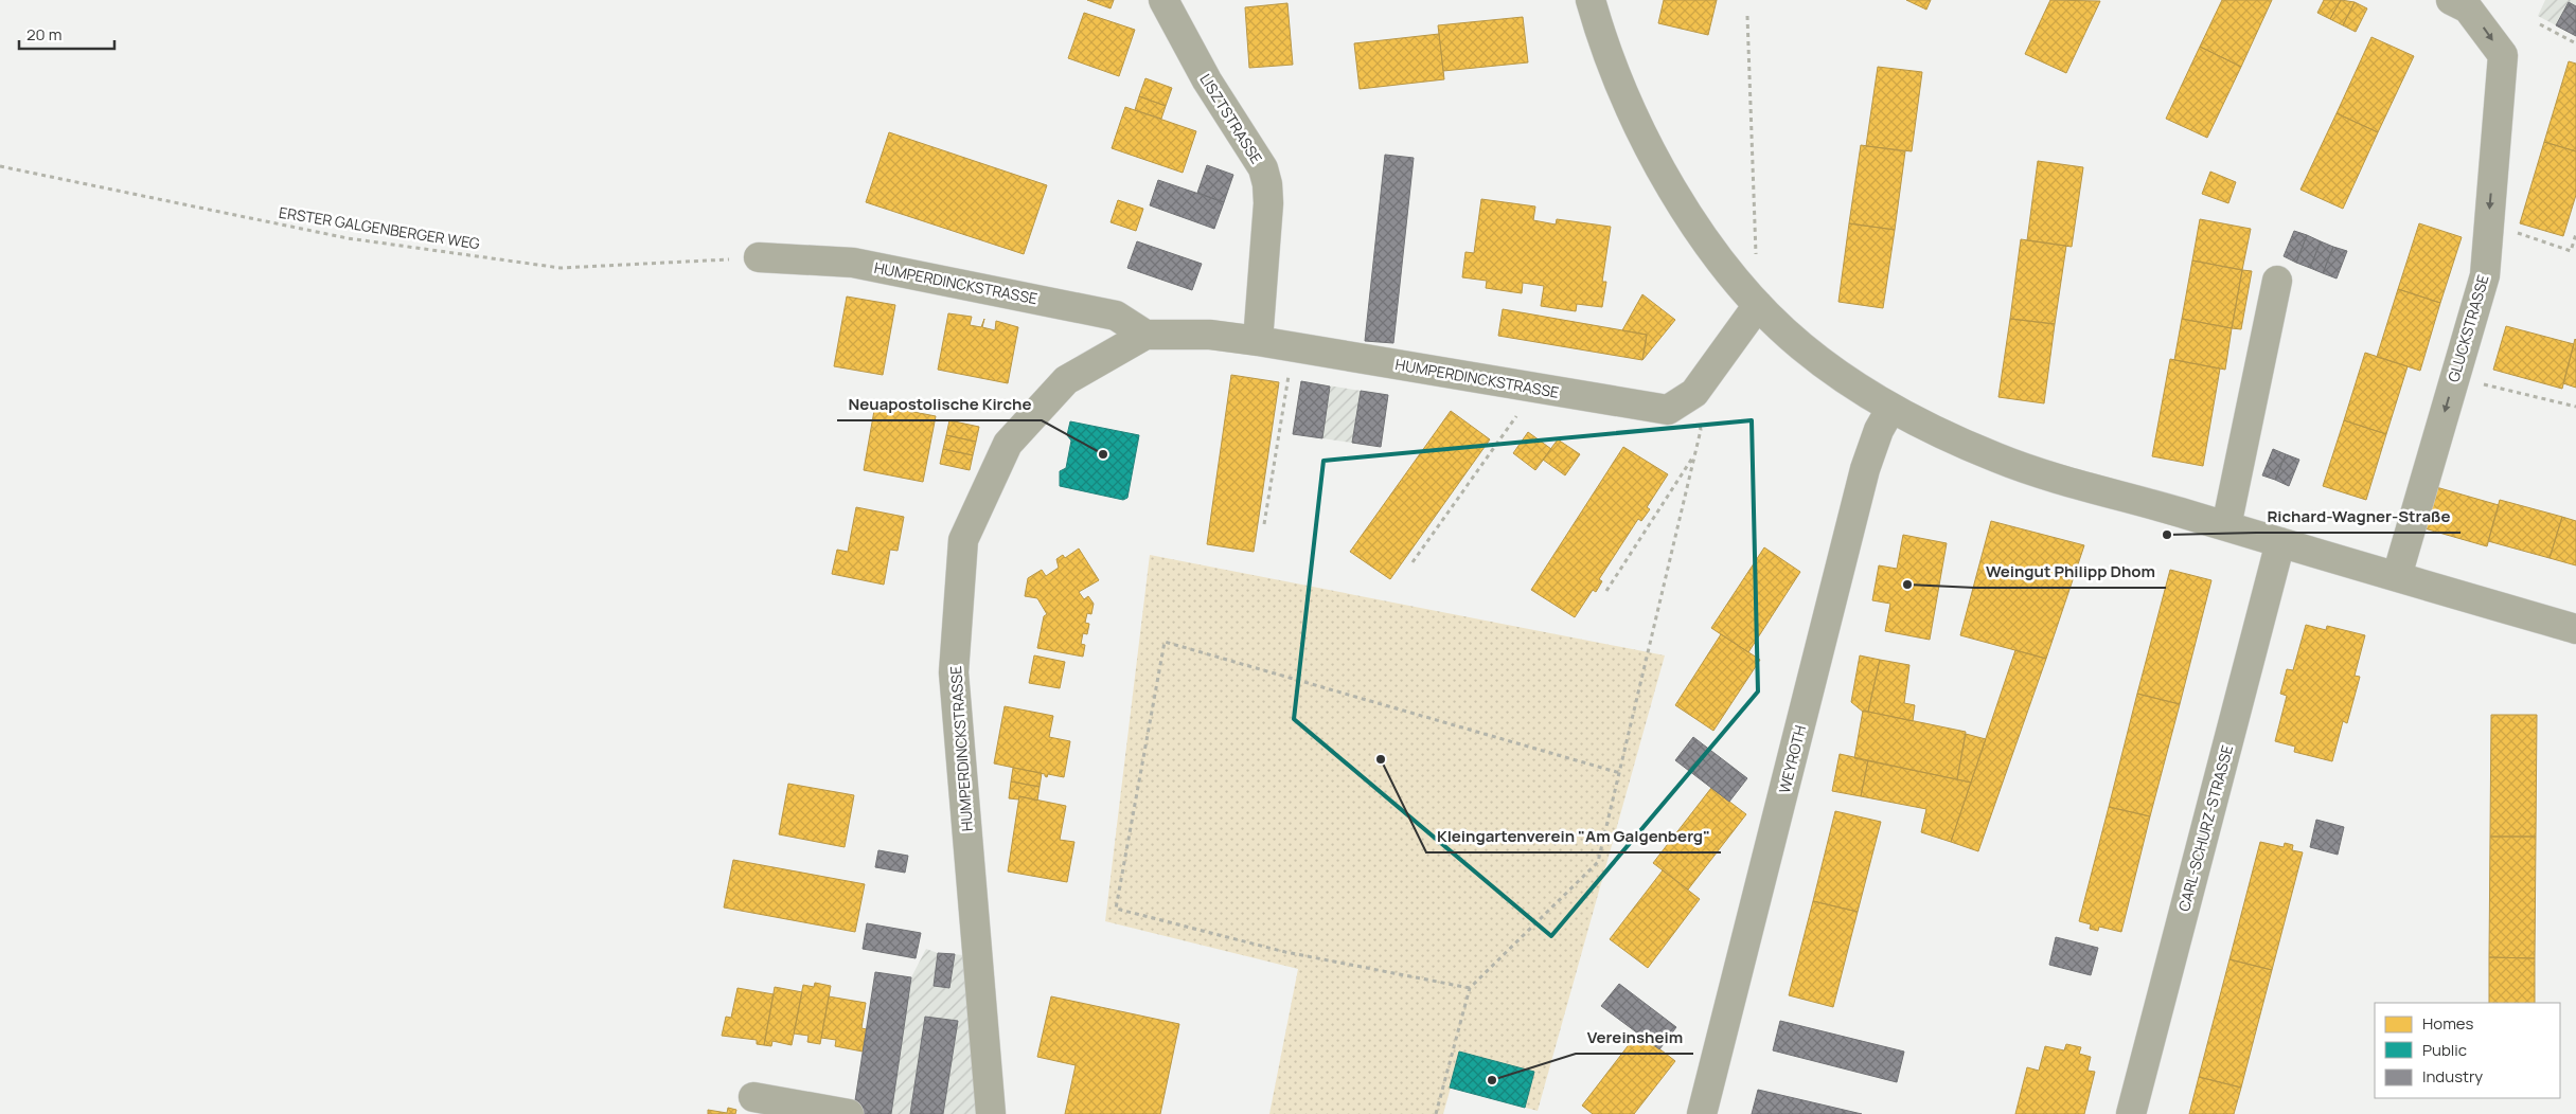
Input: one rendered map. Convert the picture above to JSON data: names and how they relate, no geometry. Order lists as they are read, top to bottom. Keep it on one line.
{"streets":{"street":["LISZTSTRASSE","HUMPERDINCKSTRASSE","GLUCKSTRASSE","WEYROTH","CARL-SCHURZ-STRASSE"],"path":["ERSTER GALGENBERGER WEG"]},"crossings":[["LISZTSTRASSE","HUMPERDINCKSTRASSE"],["ERSTER GALGENBERGER WEG","HUMPERDINCKSTRASSE"]],"places":["Neuapostolische Kirche","Richard-Wagner-Straße","Weingut Philipp Dhom","Kleingartenverein \"Am Galgenberg\"","Vereinsheim"],"legend":["Homes","Public","Industry"],"scale_bar":"20 m"}
